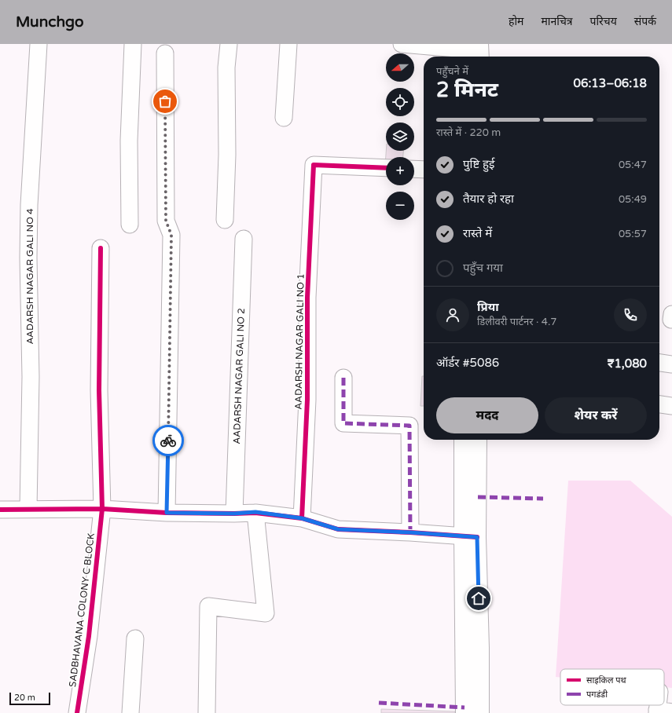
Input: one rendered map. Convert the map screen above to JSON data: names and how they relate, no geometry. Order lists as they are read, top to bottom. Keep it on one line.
{"streets":{"street":["AADARSH NAGAR GALI NO 4","AADARSH NAGAR GALI NO 1","AADARSH NAGAR GALI NO 2","SADBHAVANA COLONY C BLOCK"]},"legend":["साइकिल पथ","पगडंडी"],"scale_bar":"20 m","north":"left","page":{"header":"Munchgo","nav":["होम","मानचित्र","परिचय","संपर्क"],"map_buttons":["+","−"],"heading":["2 मिनट","पहुँचने में","06:13–06:18"],"panel":["प्रिया","डिलीवरी पार्टनर · 4.7","ऑर्डर #5086","₹1,080"],"bar":"रास्ते में · 220 m","list":[["पुष्टि हुई","05:47"],["तैयार हो रहा","05:49"],["रास्ते में","05:57"],"पहुँच गया"],"buttons":["मदद","शेयर करें"],"scale":"20 m"}}
